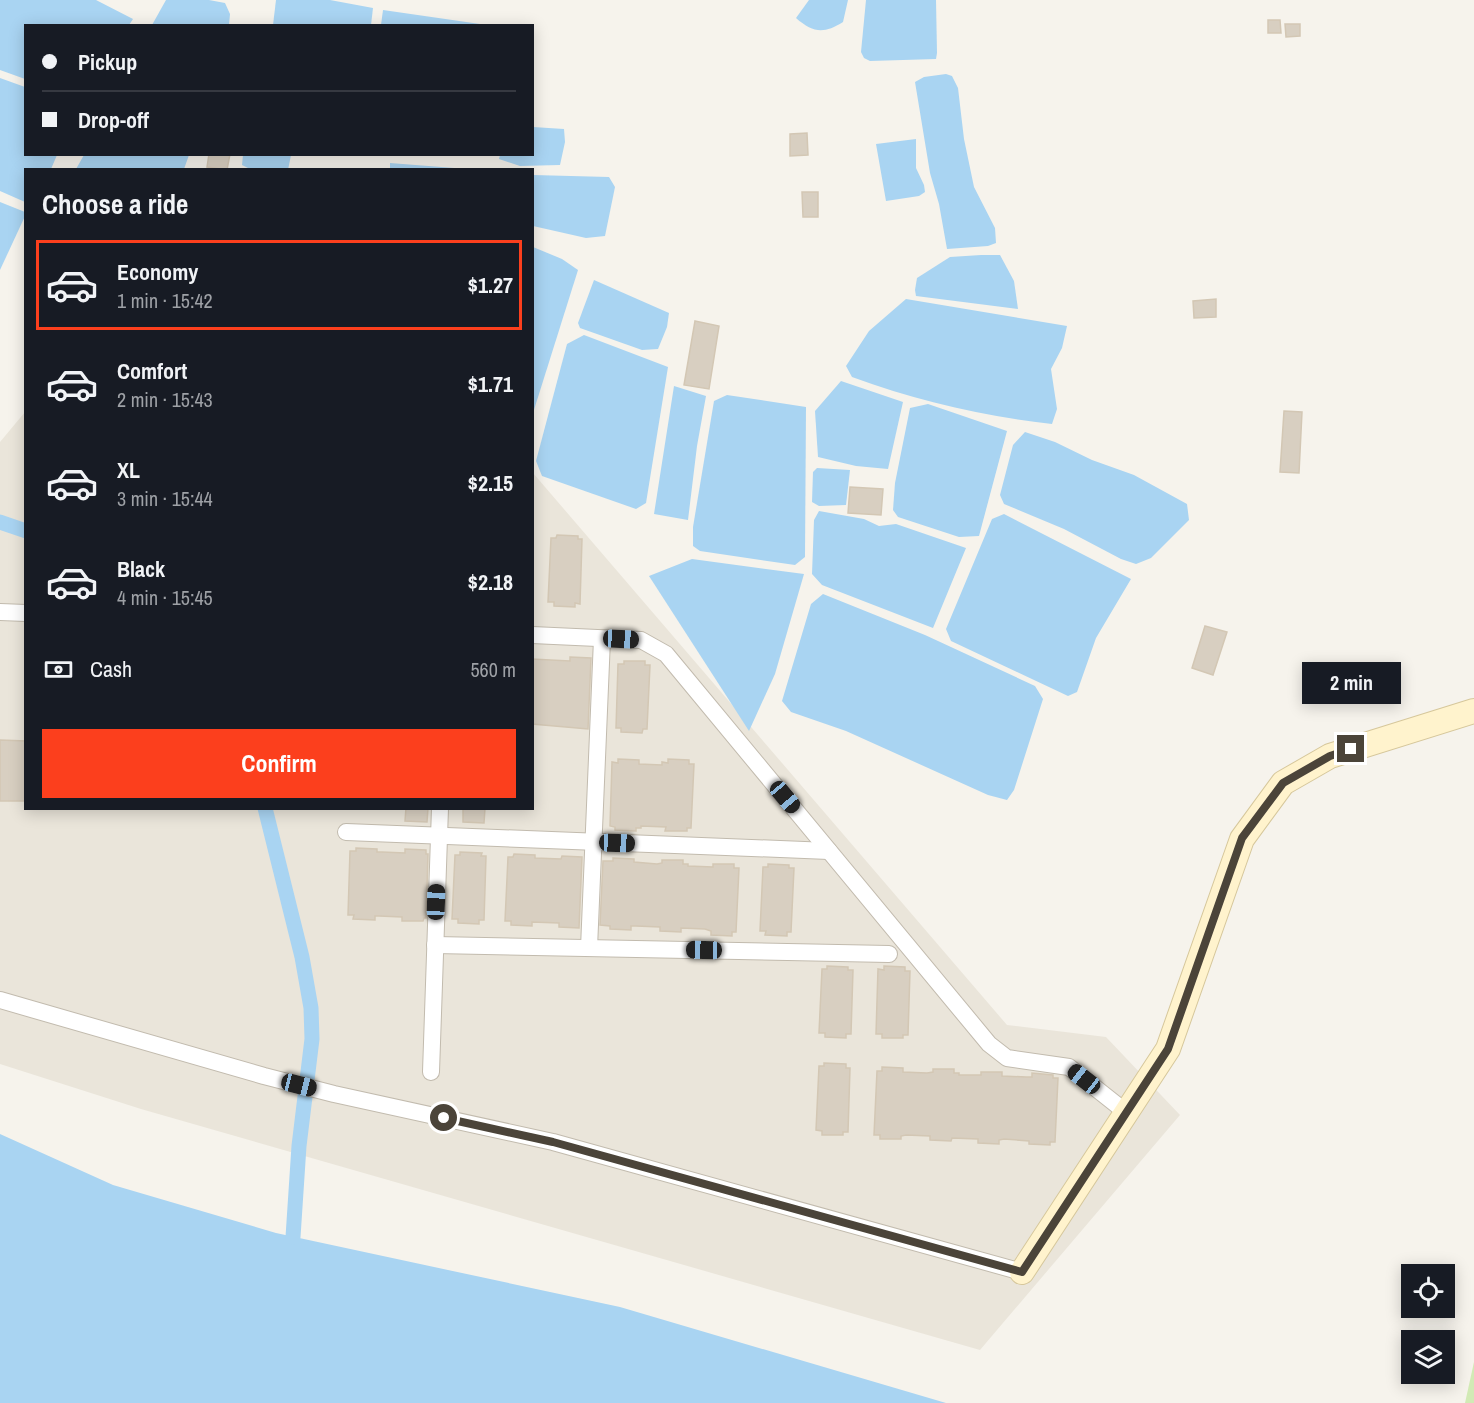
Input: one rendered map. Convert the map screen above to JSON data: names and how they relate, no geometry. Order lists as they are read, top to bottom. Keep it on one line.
{"page":{"banner":["Pickup","Drop-off"],"heading":"Choose a ride","list":[{"name":"Economy","note":"1 min · 15:42","value":"$1.27"},{"name":"Comfort","note":"2 min · 15:43","value":"$1.71"},{"name":"XL","note":"3 min · 15:44","value":"$2.15"},{"name":"Black","note":"4 min · 15:45","value":"$2.18"}],"pay":["Cash","560 m"],"bubble":"2 min","buttons":"Confirm"}}
